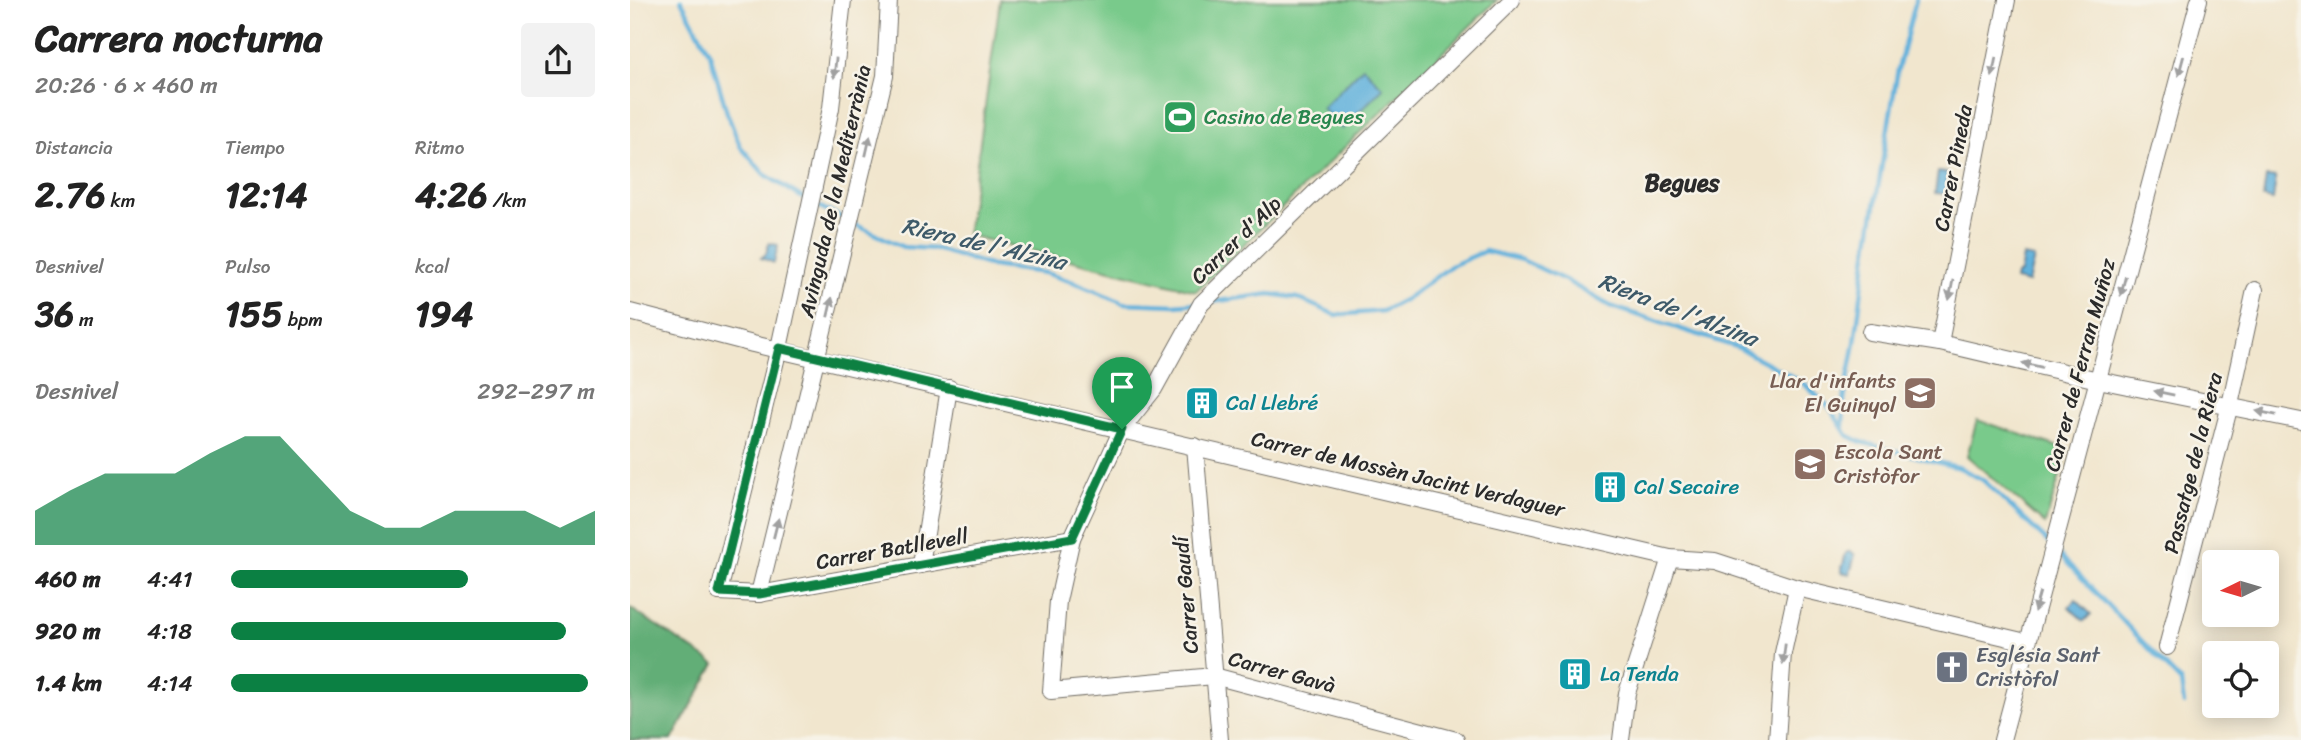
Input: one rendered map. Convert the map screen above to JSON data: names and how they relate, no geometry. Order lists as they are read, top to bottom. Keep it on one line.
{"streets":{"street":["Carrer Pineda","Avinguda de la Mediterrània","Carrer d'Alp","Carrer de Ferran Muñoz","Passatge de la Riera","Carrer de Mossèn Jacint Verdaguer","Carrer Batllevell","Carrer Gaudí","Carrer Gavà"]},"crossings":[["Avinguda de la Mediterrània","Carrer de Mossèn Jacint Verdaguer"],["Avinguda de la Mediterrània","Carrer Batllevell"],["Carrer d'Alp","Carrer de Mossèn Jacint Verdaguer"],["Carrer d'Alp","Carrer Batllevell"],["Carrer d'Alp","Carrer Gavà"],["Carrer de Ferran Muñoz","Carrer de Mossèn Jacint Verdaguer"],["Carrer de Mossèn Jacint Verdaguer","Carrer Gaudí"],["Carrer Gaudí","Carrer Gavà"]],"one_way":["Carrer Pineda","Carrer de Ferran Muñoz"],"districts":["Begues"],"water":["Riera de l'Alzina"],"places":{"sports":["Casino de Begues"],"school or university":["Llar d'infants El Guinyol","Escola Sant Cristòfor"],"building":["Cal Llebré","Cal Secaire","La Tenda"],"church":["Església Sant Cristòfol"]},"north":"left","page":{"heading":["Carrera nocturna","20:26 · 6 × 460 m"],"stats":[["Distancia","2.76 km"],["Tiempo","12:14"],["Ritmo","4:26 /km"],["Desnivel","36 m"],["Pulso","155 bpm"],["kcal","194"]],"chart":["Desnivel","292–297 m"],"list":[{"name":"460 m","note":"4:41"},{"name":"920 m","note":"4:18"},{"name":"1.4 km","note":"4:14"}]}}
